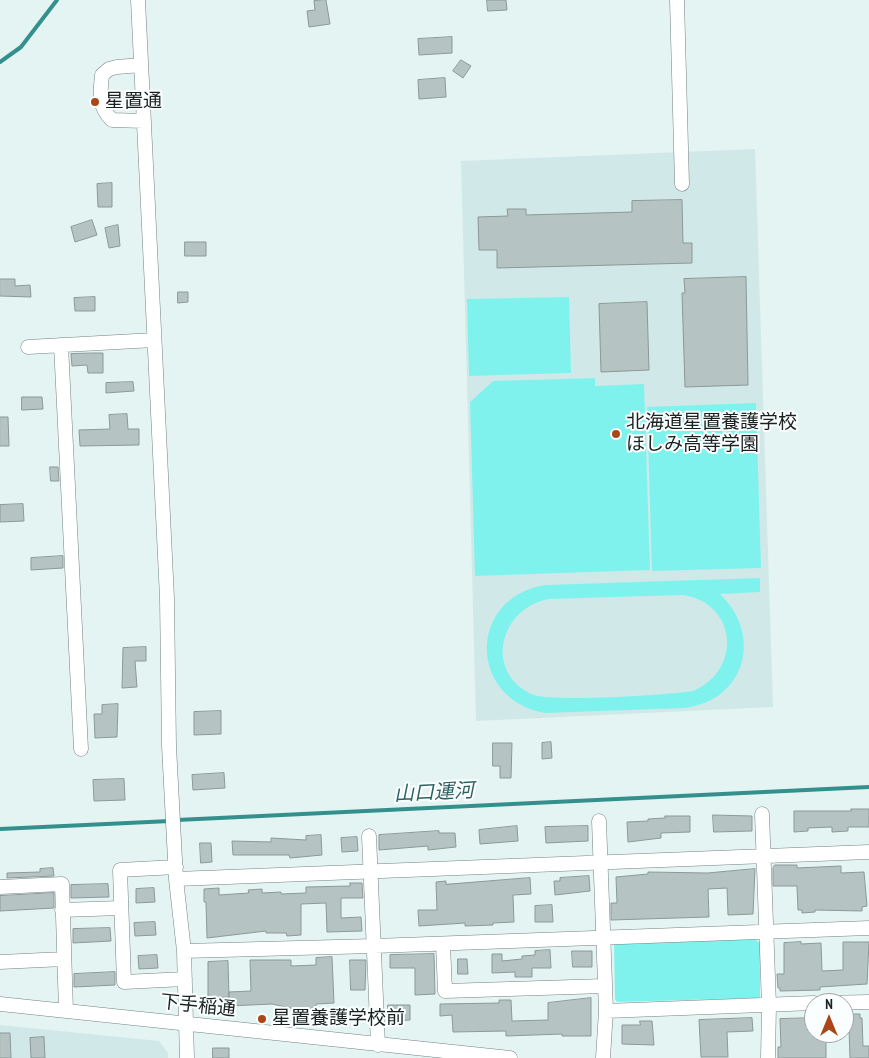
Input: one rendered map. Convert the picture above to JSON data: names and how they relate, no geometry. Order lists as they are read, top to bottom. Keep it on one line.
{"streets":{"street":["下手稲通"]},"water":["山口運河"],"places":["星置通","北海道星置養護学校 ほしみ高等学園","星置養護学校前"],"north":"top"}
